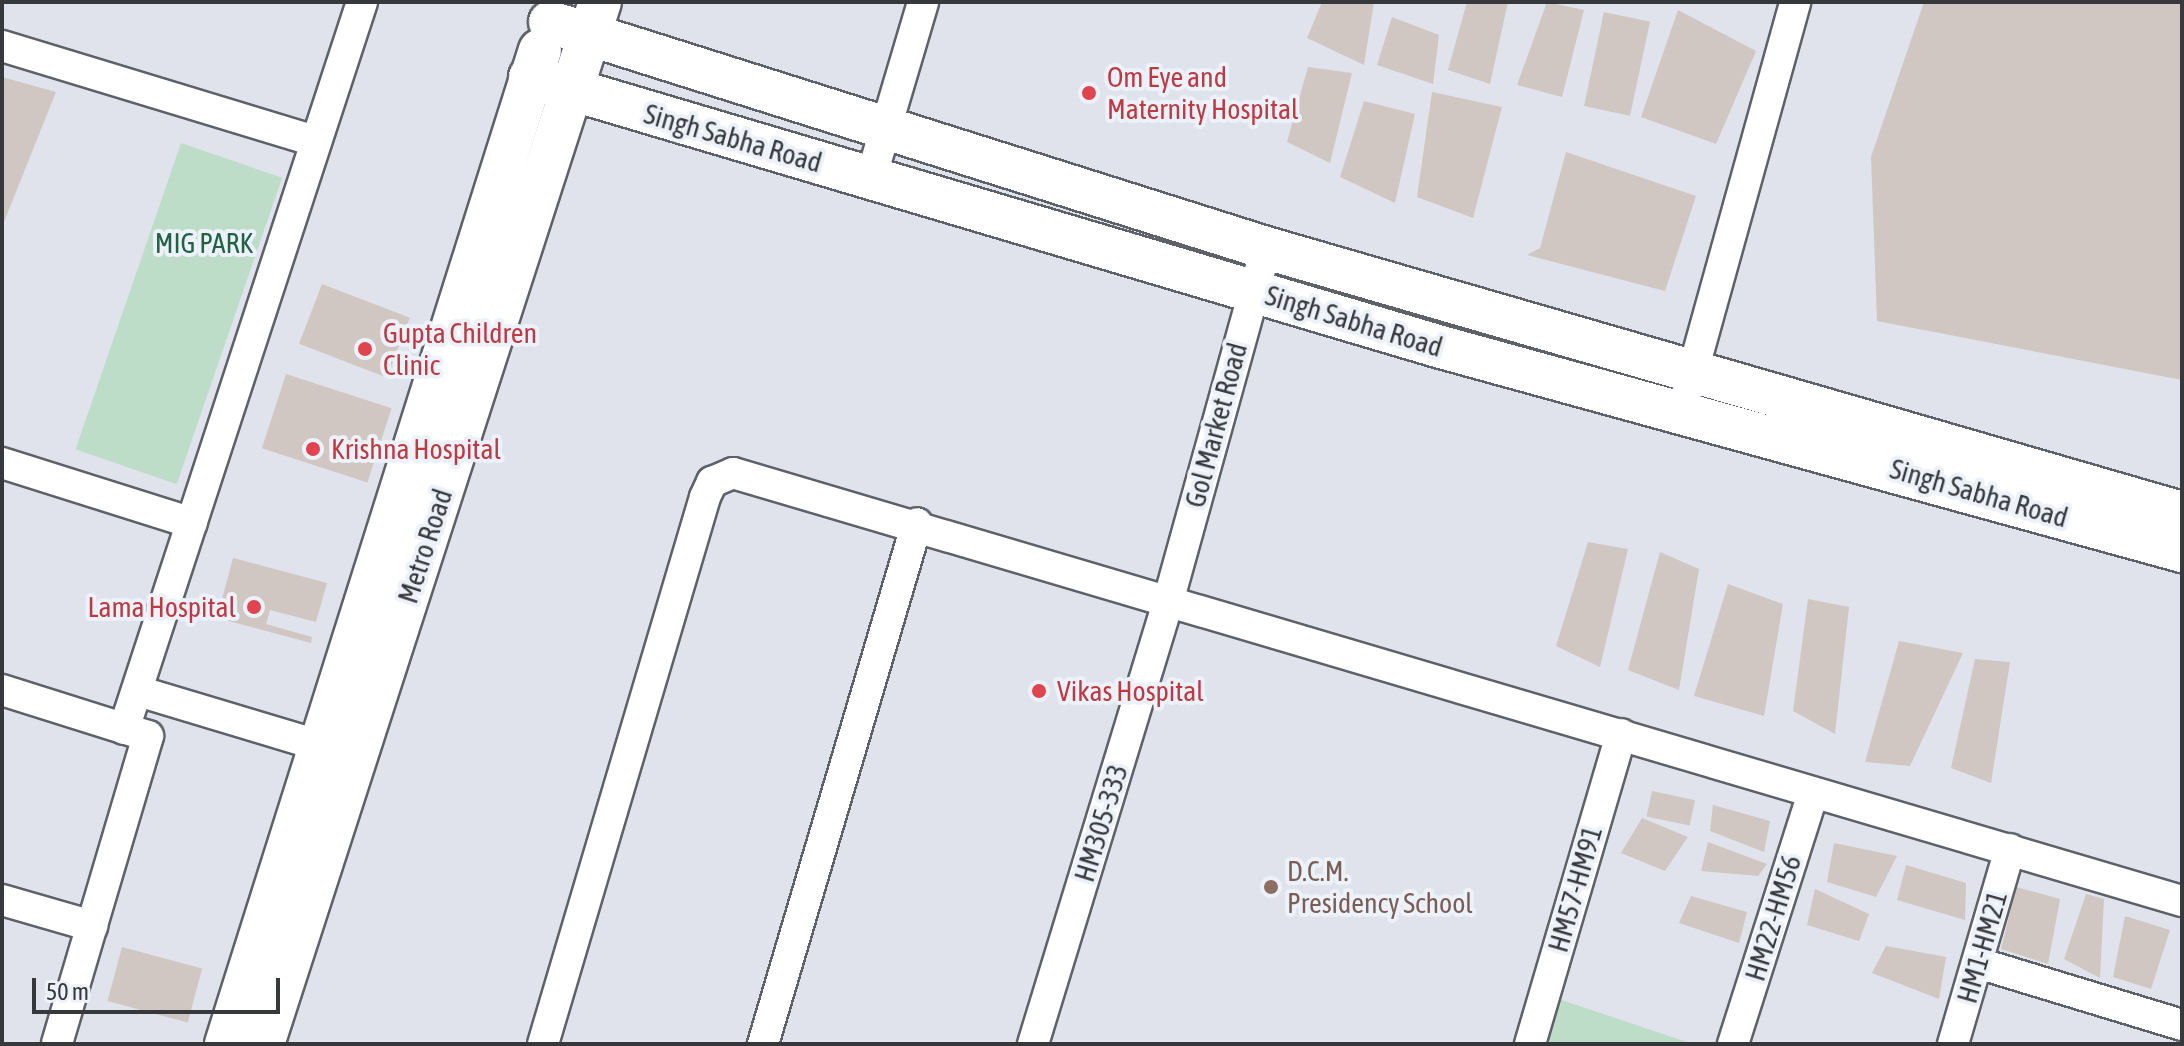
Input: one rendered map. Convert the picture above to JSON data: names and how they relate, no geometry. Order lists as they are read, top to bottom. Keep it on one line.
{"streets":{"street":["Singh Sabha Road","Gol Market Road","Metro Road","HM305-333","HM57-HM91","HM22-HM56","HM1-HM21"]},"crossings":[["Singh Sabha Road","Gol Market Road"],["Singh Sabha Road","Metro Road"],["Gol Market Road","HM305-333"]],"parks":["MIG PARK"],"places":["Om Eye and Maternity Hospital","Gupta Children Clinic","Krishna Hospital","Lama Hospital","Vikas Hospital","D.C.M. Presidency School"],"scale_bar":"50 m"}
